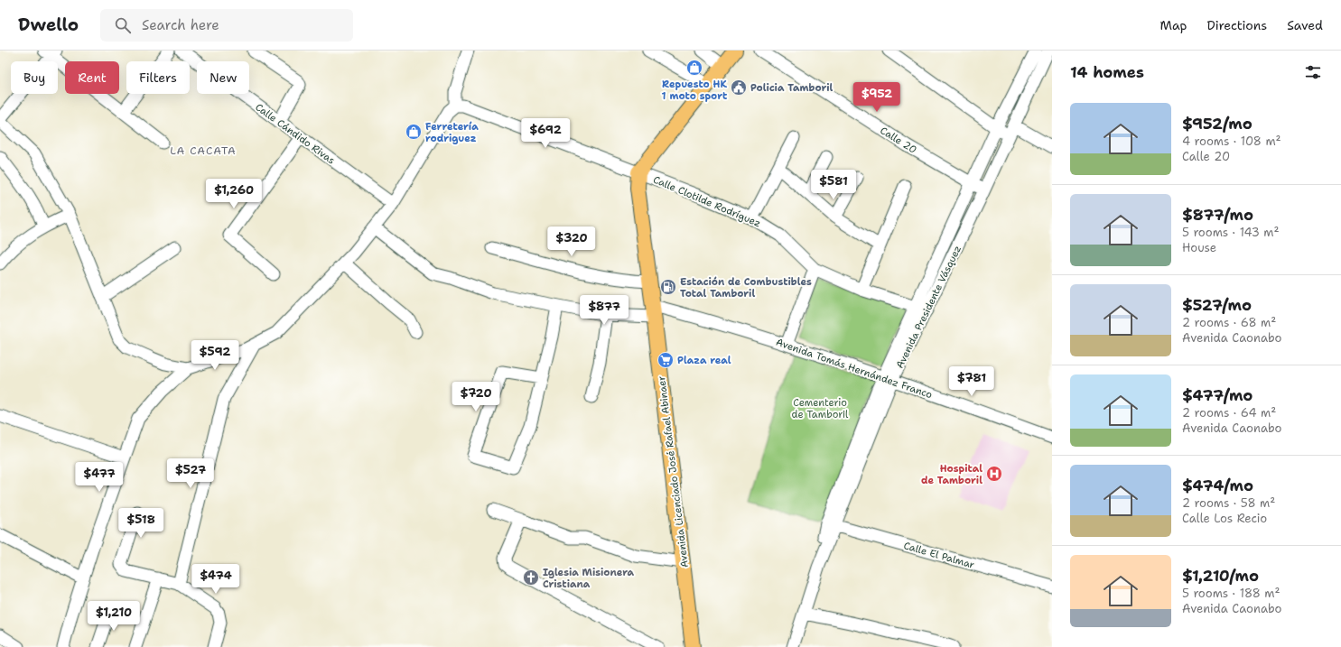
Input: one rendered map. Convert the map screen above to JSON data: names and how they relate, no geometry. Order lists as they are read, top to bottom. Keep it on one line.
{"streets":{"main road":["Avenida Licenciado José Rafael Abinaer"],"street":["Calle Cándido Rivas","Calle 20","Calle Clotilde Rodríguez","Avenida Presidente Vásquez","Avenida Tomás Hernández Franco","Calle El Palmar"]},"crossings":[["Calle 20","Avenida Presidente Vásquez"],["Calle Clotilde Rodríguez","Avenida Presidente Vásquez"],["Calle Clotilde Rodríguez","Avenida Licenciado José Rafael Abinaer"],["Avenida Presidente Vásquez","Avenida Tomás Hernández Franco"],["Avenida Presidente Vásquez","Calle El Palmar"],["Avenida Tomás Hernández Franco","Avenida Licenciado José Rafael Abinaer"]],"districts":["LA CACATA"],"parks":["Cementerio de Tamboril"],"places":{"shop":["Repuesto HK 1 moto sport","Ferretería rodriguez"],"public building":["Policia Tamboril"],"fuel station":["Estación de Combustibles Total Tamboril"],"supermarket":["Plaza real"],"hospital":["Hospital de Tamboril"],"church":["Iglesia Misionera Cristiana"]},"page":{"header":"Dwello","search":"Search here","nav":["Map","Directions","Saved"],"heading":"14 homes","chip":["Buy","Rent","Filters","New"],"price":["$952","$692","$581","$1,260","$320","$877","$592","$781","$720","$527","$477","$518","$474","$1,210"],"list":[{"name":"$952/mo","note":"4 rooms · 108 m² · Calle 20"},{"name":"$877/mo","note":"5 rooms · 143 m² · House"},{"name":"$527/mo","note":"2 rooms · 68 m² · Avenida Caonabo"},{"name":"$477/mo","note":"2 rooms · 64 m² · Avenida Caonabo"},{"name":"$474/mo","note":"2 rooms · 58 m² · Calle Los Recio"},{"name":"$1,210/mo","note":"5 rooms · 188 m² · Avenida Caonabo"}]}}
